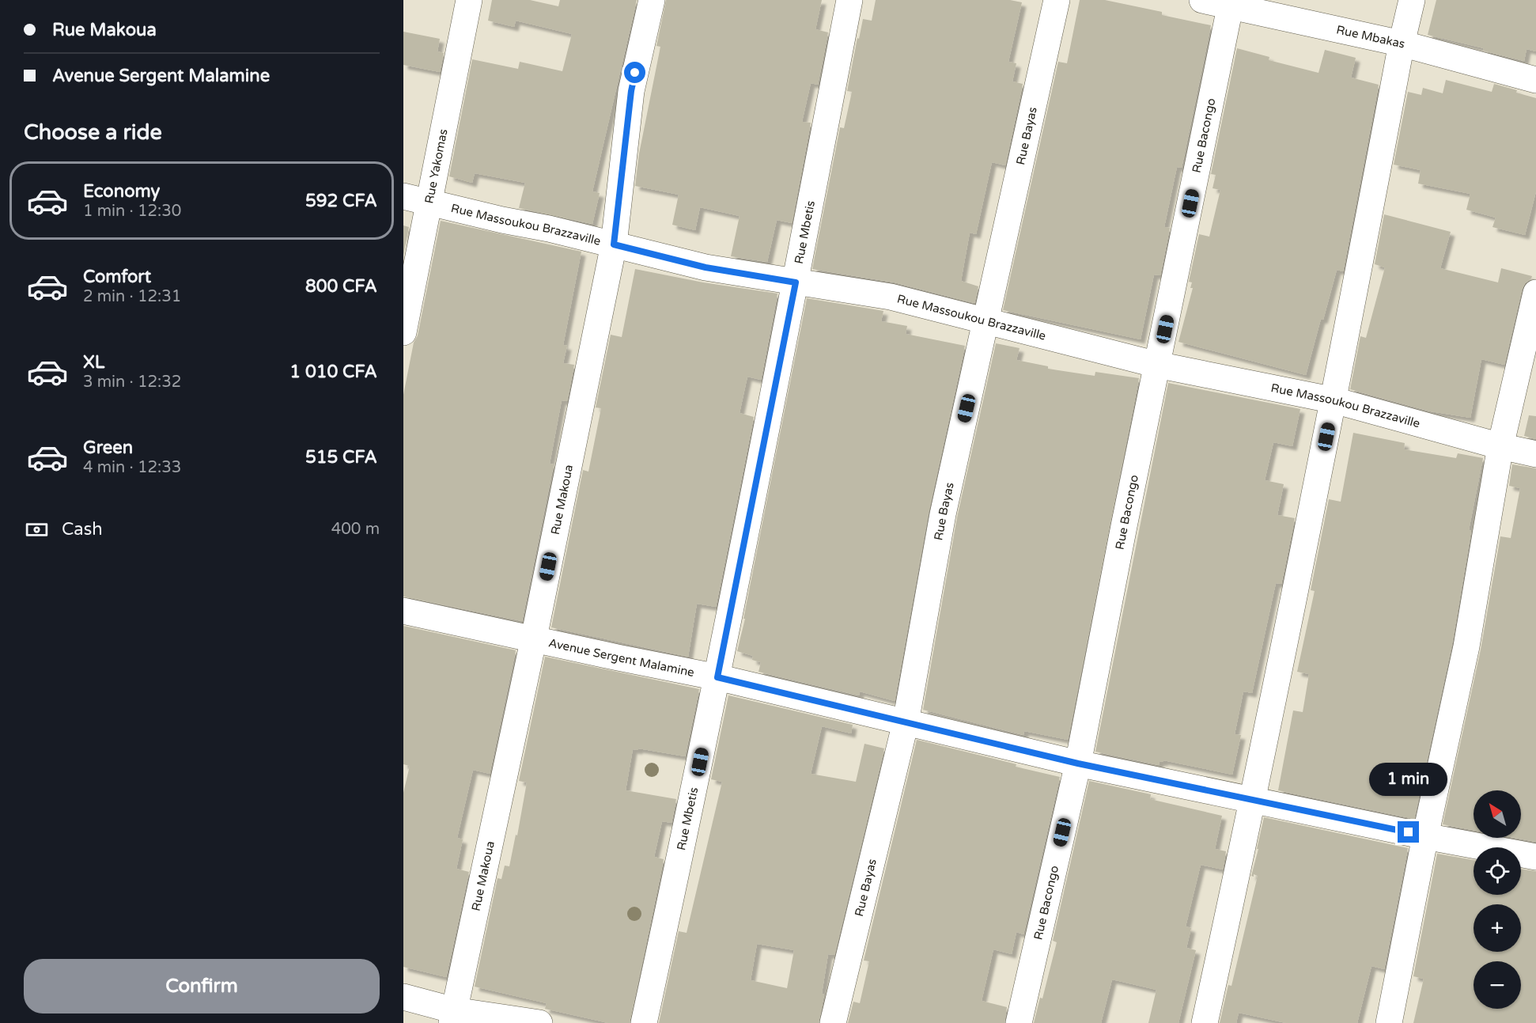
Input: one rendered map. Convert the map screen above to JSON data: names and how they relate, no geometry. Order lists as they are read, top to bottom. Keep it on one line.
{"streets":{"street":["Rue Mbakas","Rue Bacongo","Rue Bayas","Rue Yakomas","Rue Massoukou Brazzaville","Rue Mbetis","Rue Makoua","Avenue Sergent Malamine"]},"crossings":[["Rue Mbakas","Rue Bacongo"],["Rue Bacongo","Rue Massoukou Brazzaville"],["Rue Bacongo","Avenue Sergent Malamine"],["Rue Bayas","Rue Massoukou Brazzaville"],["Rue Bayas","Avenue Sergent Malamine"],["Rue Yakomas","Rue Massoukou Brazzaville"],["Rue Massoukou Brazzaville","Rue Mbetis"],["Rue Massoukou Brazzaville","Rue Makoua"],["Rue Mbetis","Avenue Sergent Malamine"],["Rue Makoua","Avenue Sergent Malamine"]],"north":"top left","page":{"banner":["Rue Makoua","Avenue Sergent Malamine"],"heading":"Choose a ride","list":[{"name":"Economy","note":"1 min · 12:30","value":"592 CFA"},{"name":"Comfort","note":"2 min · 12:31","value":"800 CFA"},{"name":"XL","note":"3 min · 12:32","value":"1 010 CFA"},{"name":"Green","note":"4 min · 12:33","value":"515 CFA"}],"pay":["Cash","400 m"],"bubble":"1 min","map_buttons":["+","−"],"buttons":"Confirm"}}
